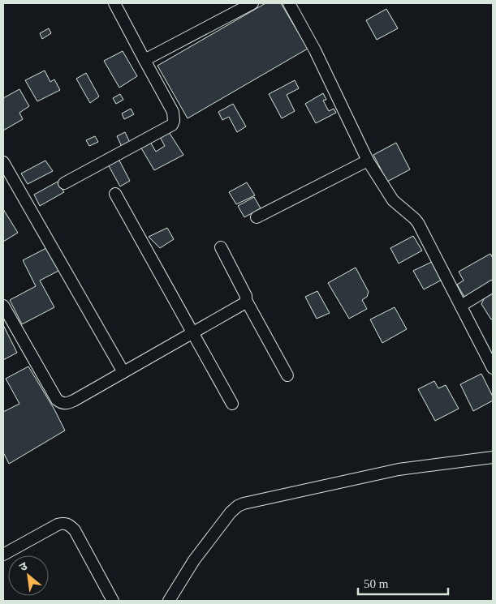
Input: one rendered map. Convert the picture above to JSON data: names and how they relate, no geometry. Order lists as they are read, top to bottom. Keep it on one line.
{"scale_bar":"50 m","north":"top left"}
